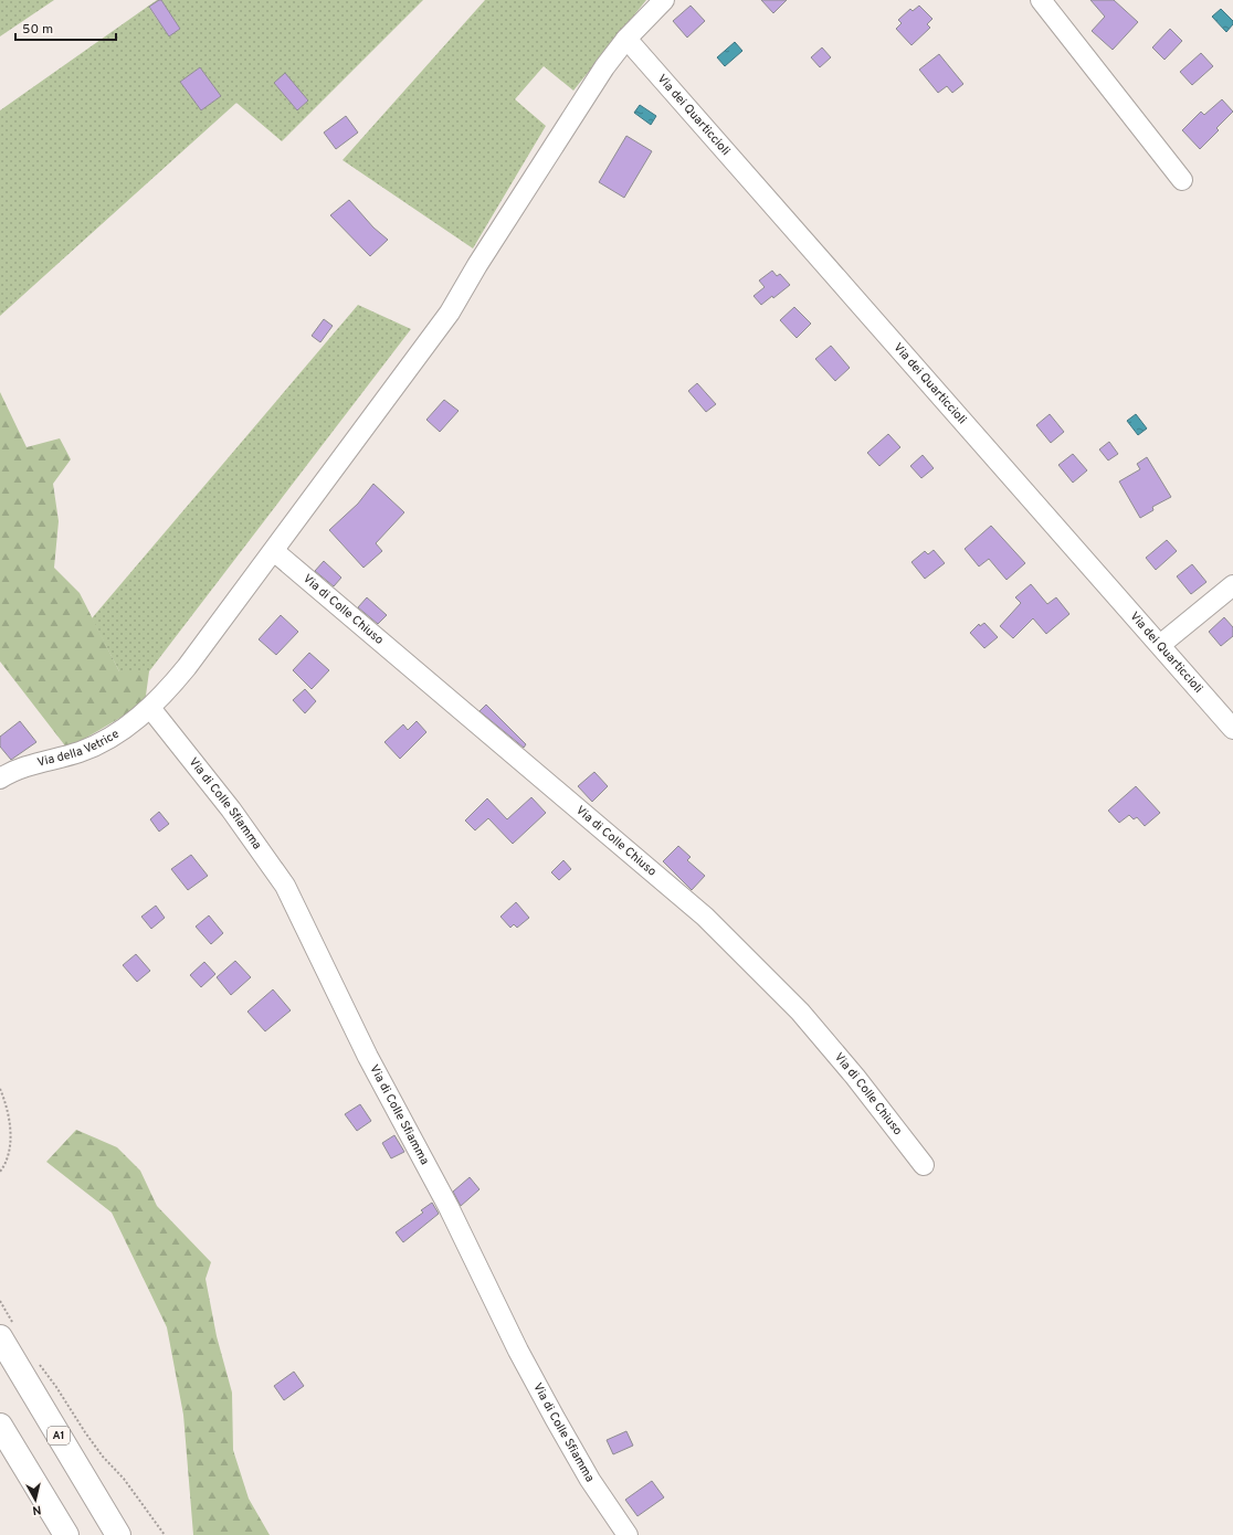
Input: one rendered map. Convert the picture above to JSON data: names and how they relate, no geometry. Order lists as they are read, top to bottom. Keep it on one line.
{"streets":{"highway":["A1"],"street":["Via dei Quarticcioli","Via di Colle Chiuso","Via della Vetrice","Via di Colle Sfiamma"]},"crossings":[["Via dei Quarticcioli","Via della Vetrice"],["Via di Colle Chiuso","Via della Vetrice"],["Via della Vetrice","Via di Colle Sfiamma"]],"scale_bar":"50 m","north":"bottom"}
